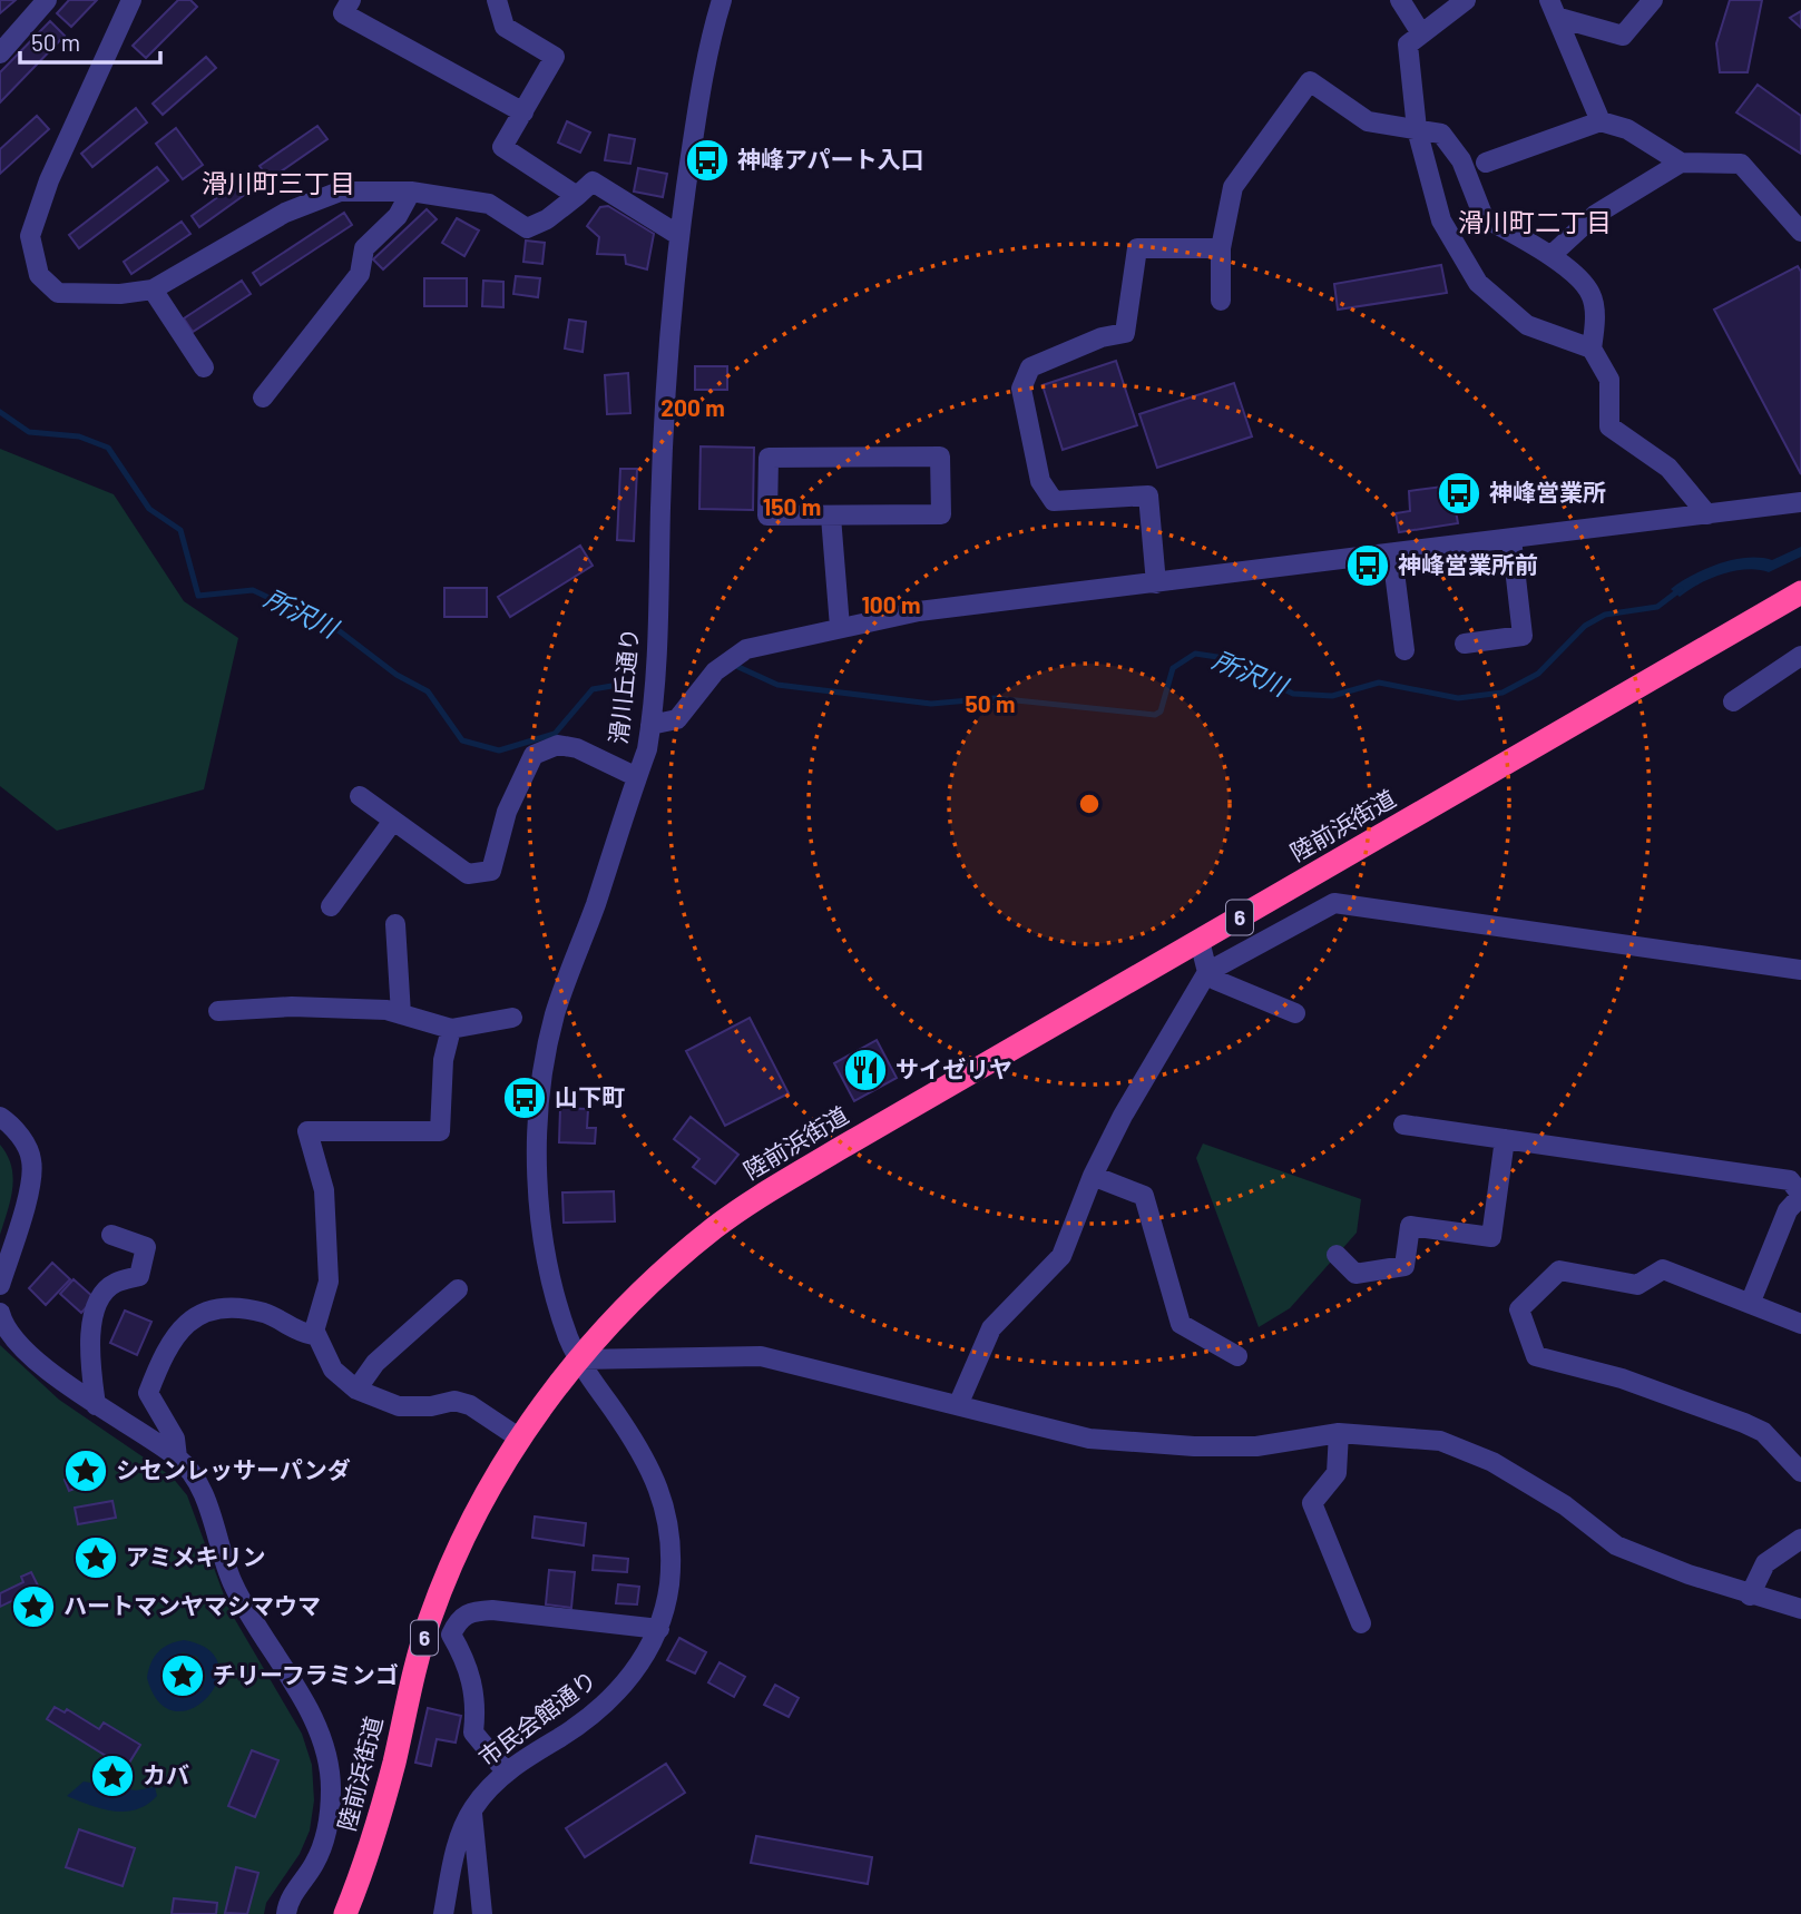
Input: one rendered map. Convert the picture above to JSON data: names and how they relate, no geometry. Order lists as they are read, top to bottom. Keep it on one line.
{"streets":{"highway":["陸前浜街道","6"],"street":["滑川丘通り","市民会館通り"]},"crossings":[["滑川丘通り","陸前浜街道"],["滑川丘通り","市民会館通り"],["陸前浜街道","市民会館通り"]],"districts":["滑川町三丁目","滑川町二丁目"],"water":["所沢川"],"places":{"bus stop":["神峰アパート入口","神峰営業所","神峰営業所前","山下町"],"restaurant":["サイゼリヤ"],"place":["シセンレッサーパンダ","アミメキリン","ハートマンヤマシマウマ","チリーフラミンゴ","カバ"]},"scale_bar":"50 m","rings":["200 m","150 m","100 m","50 m"]}
